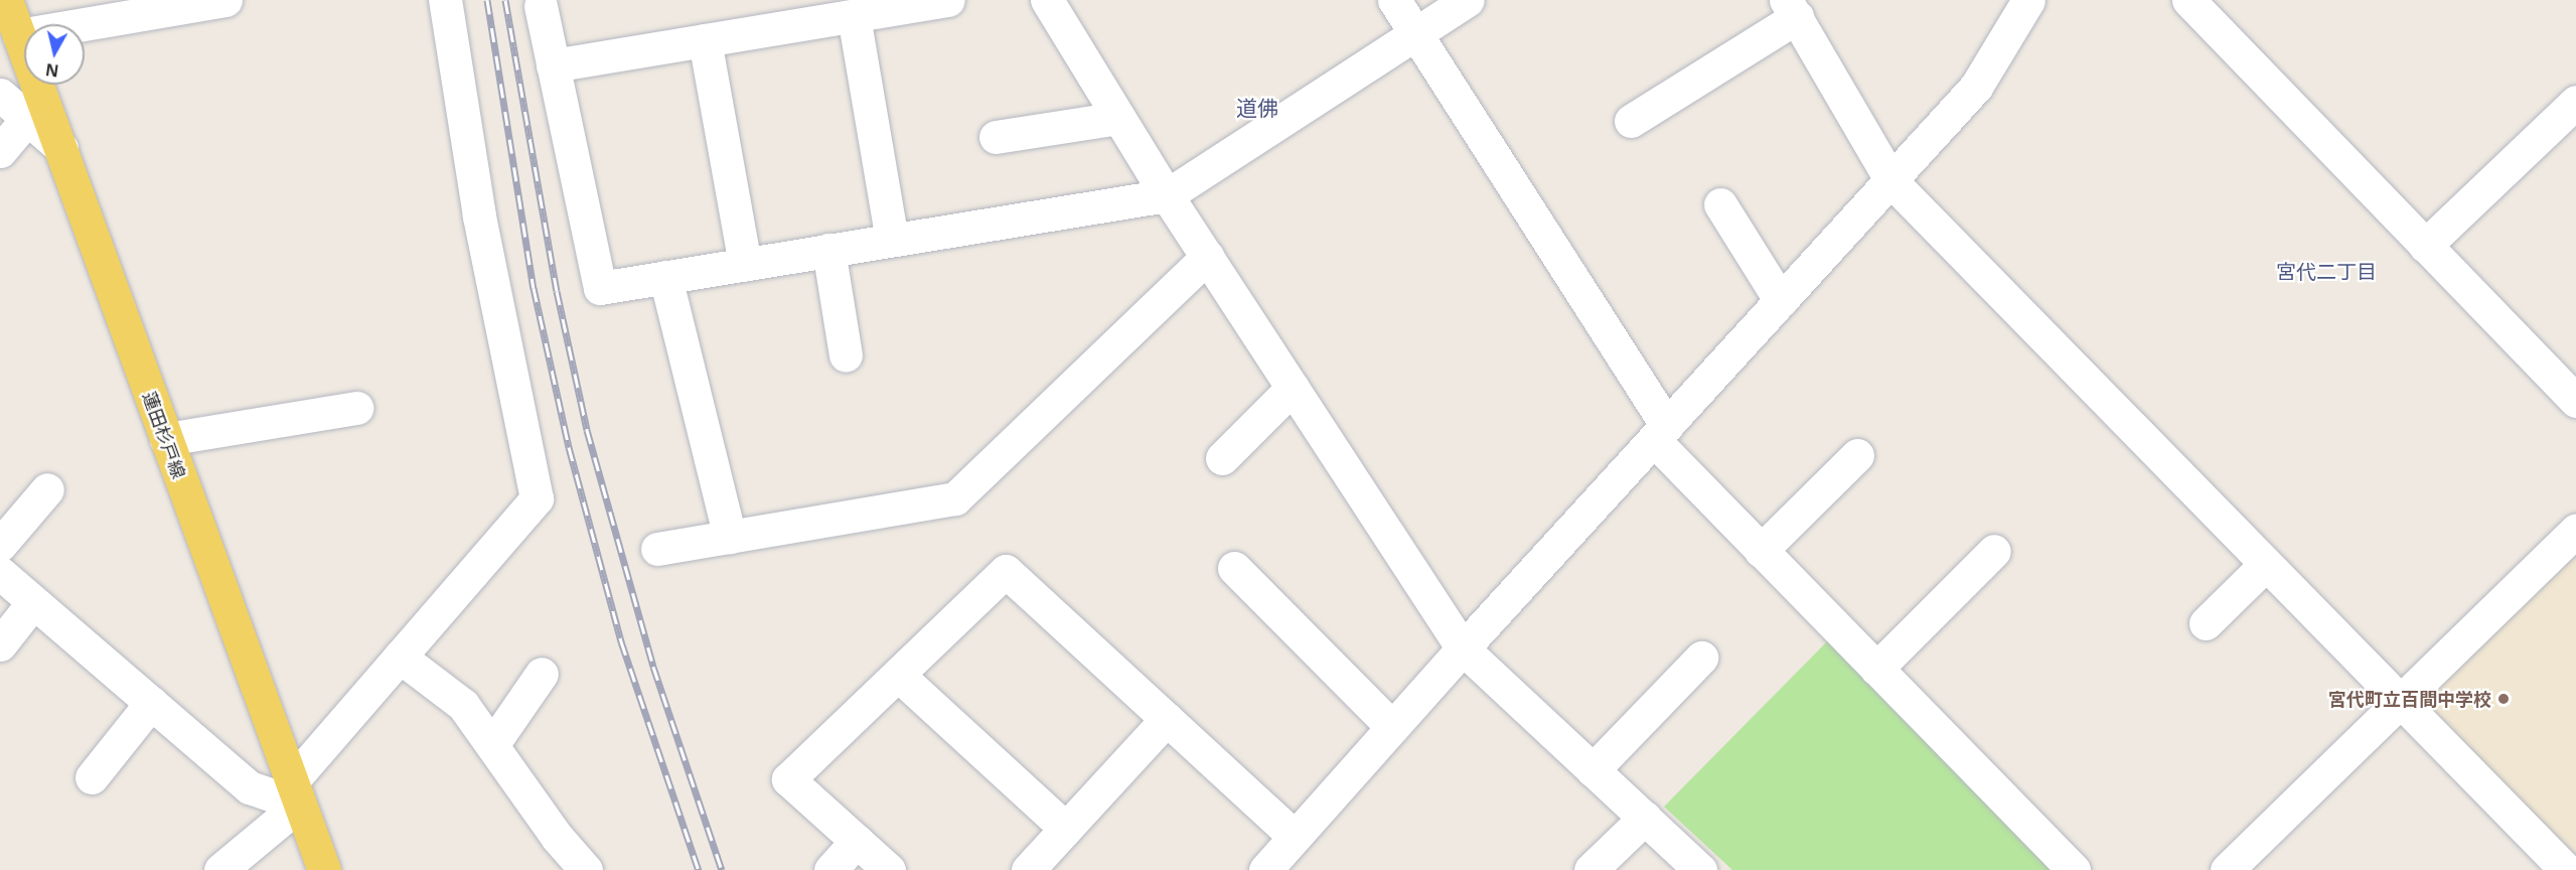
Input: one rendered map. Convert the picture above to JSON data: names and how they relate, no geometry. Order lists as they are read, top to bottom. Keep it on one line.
{"streets":{"main road":["蓮田杉戸線"]},"districts":["道佛","宮代二丁目"],"places":["宮代町立百間中学校"],"north":"bottom"}
